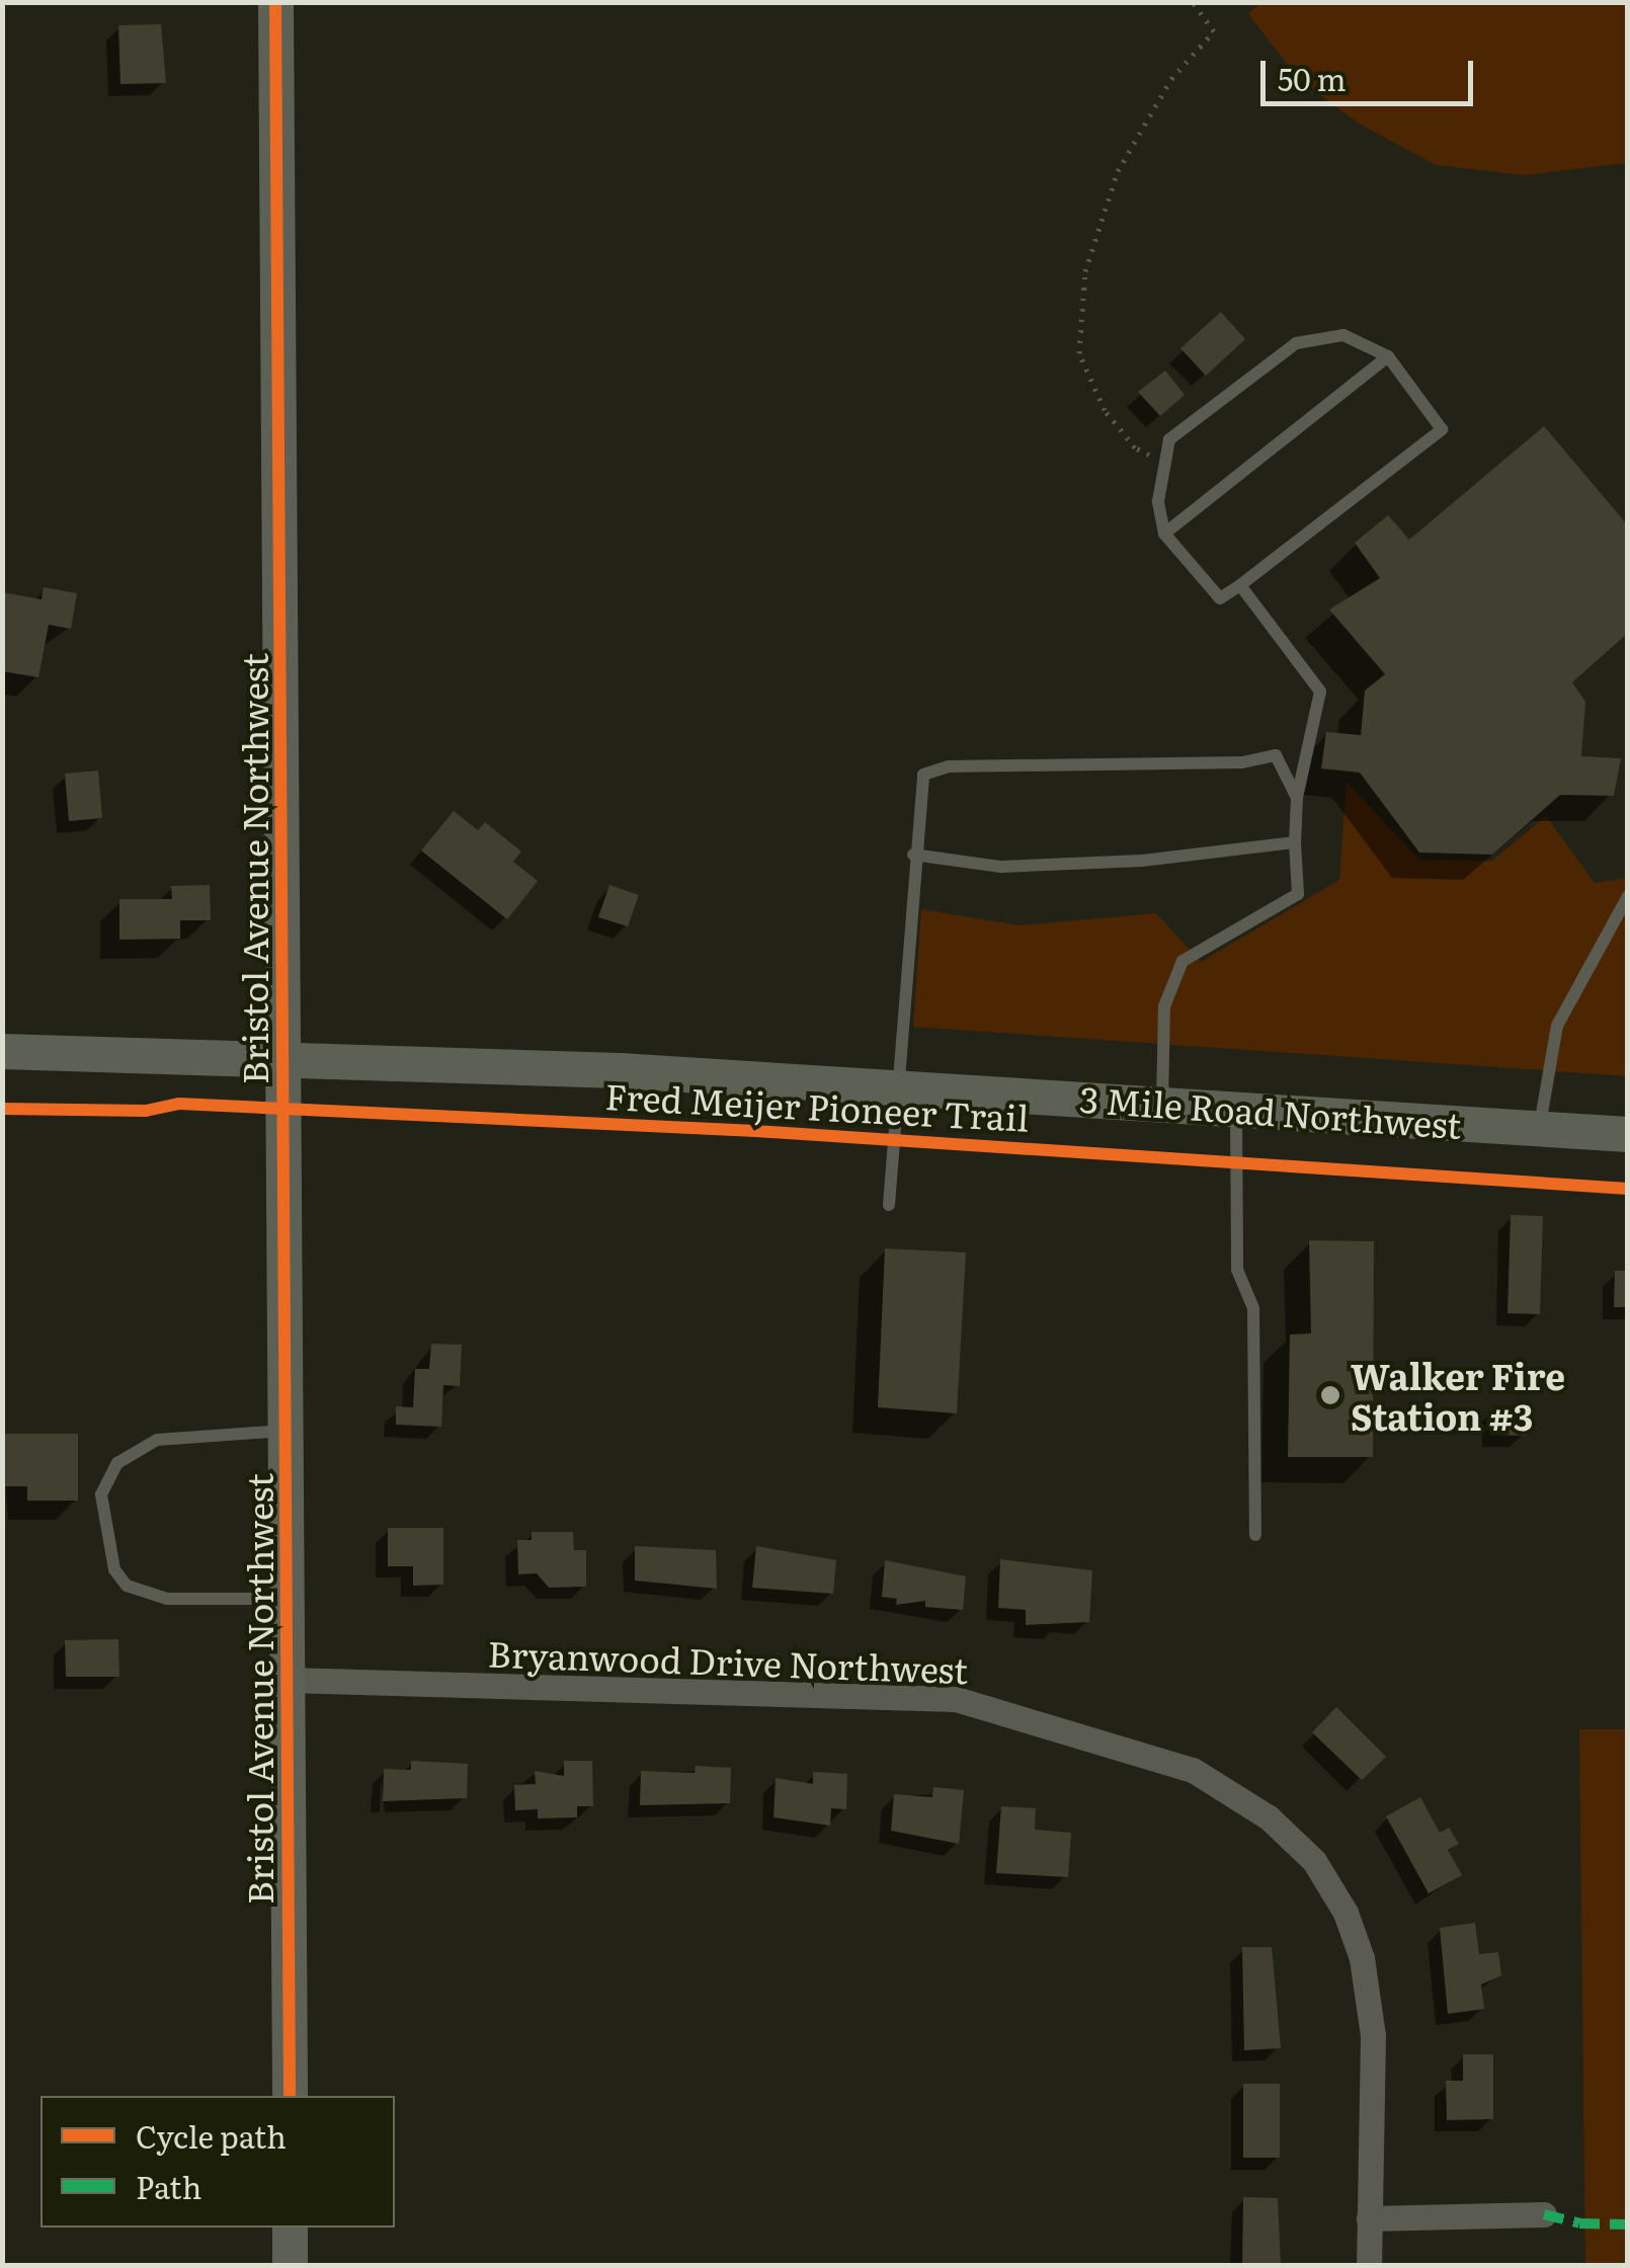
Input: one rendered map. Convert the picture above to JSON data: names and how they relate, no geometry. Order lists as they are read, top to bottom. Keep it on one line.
{"streets":{"street":["Bristol Avenue Northwest","3 Mile Road Northwest","Bryanwood Drive Northwest"],"cycle path":["Fred Meijer Pioneer Trail"]},"crossings":[["Bristol Avenue Northwest","3 Mile Road Northwest"],["Bristol Avenue Northwest","Bryanwood Drive Northwest"]],"places":["Walker Fire Station #3"],"legend":["Cycle path","Path"],"scale_bar":"50 m"}
